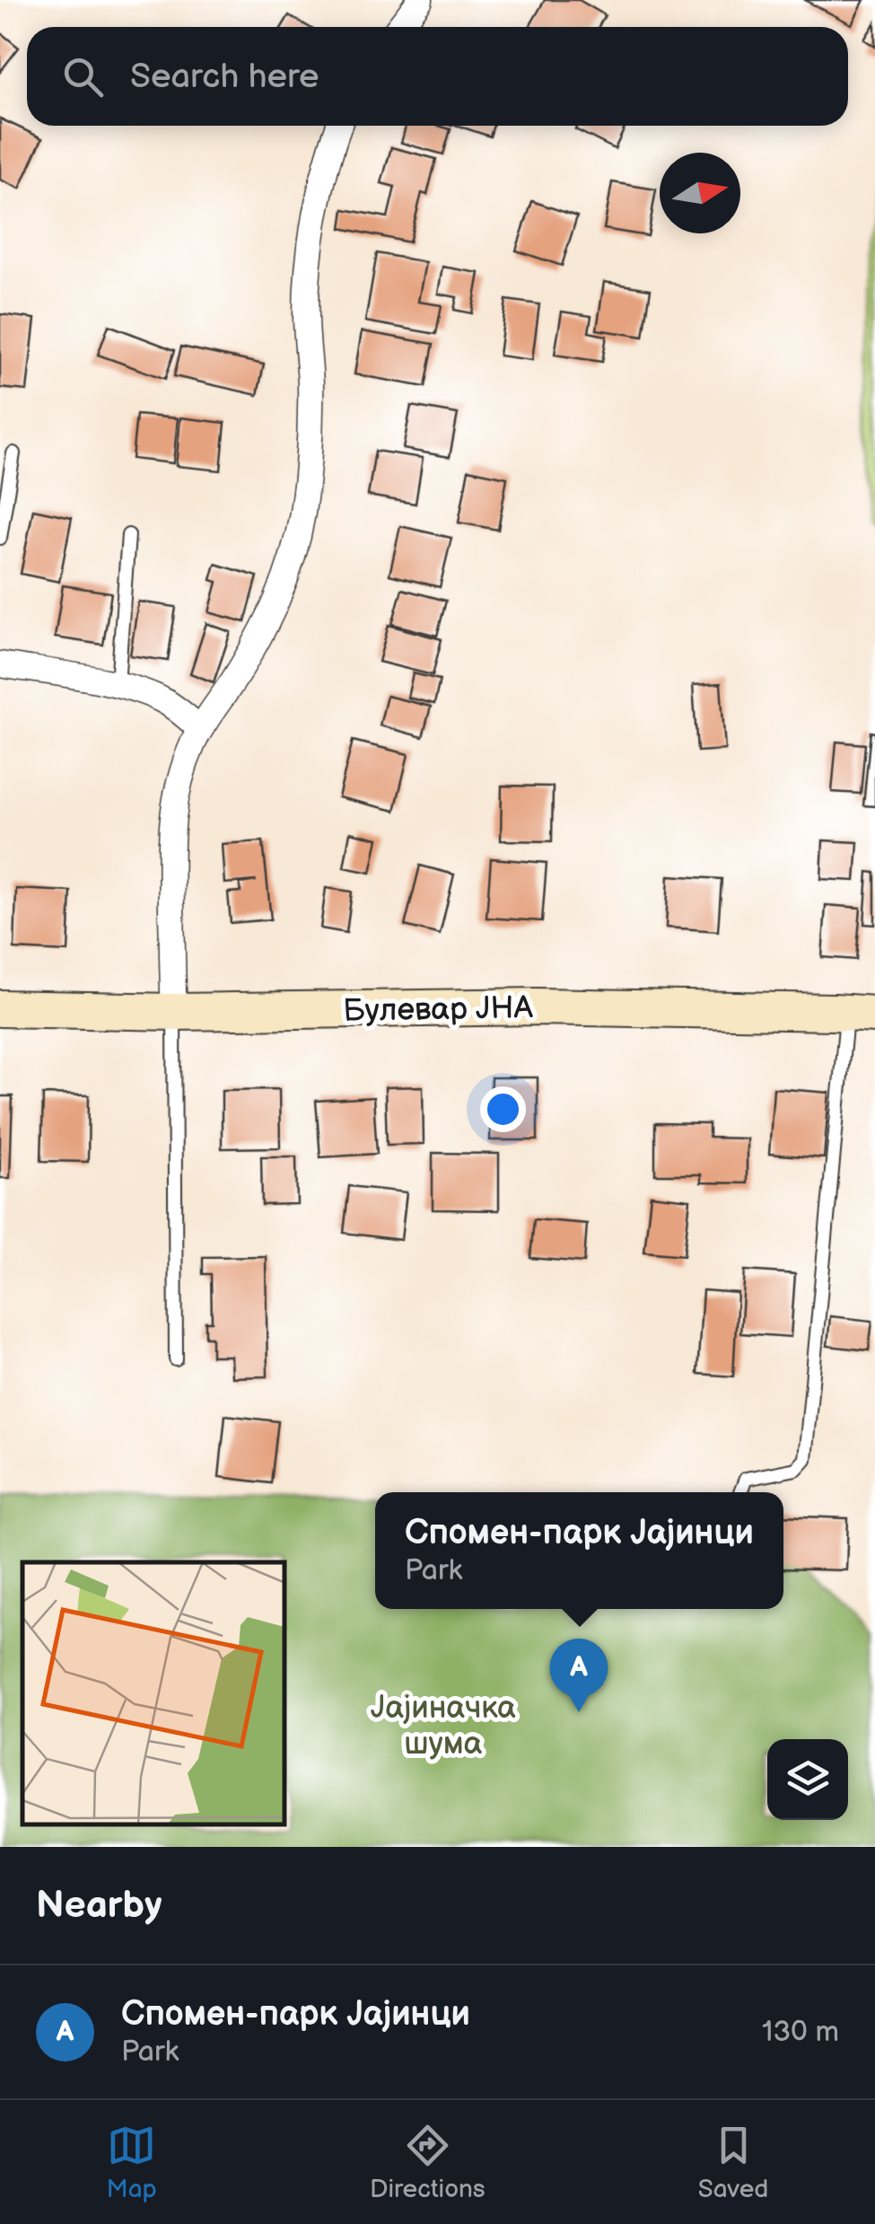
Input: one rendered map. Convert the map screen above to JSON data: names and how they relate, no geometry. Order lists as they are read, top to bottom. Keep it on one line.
{"streets":{"main road":["Булевар ЈНА"]},"parks":["Јајиначка шума"],"north":"right","page":{"search":"Search here","popup":["Спомен-парк Јајинци","Park"],"pins":"A","heading":"Nearby","list":[{"mark":"A","name":"Спомен-парк Јајинци","note":"Park","value":"130 m"}],"nav":["Map","Directions","Saved"]}}
